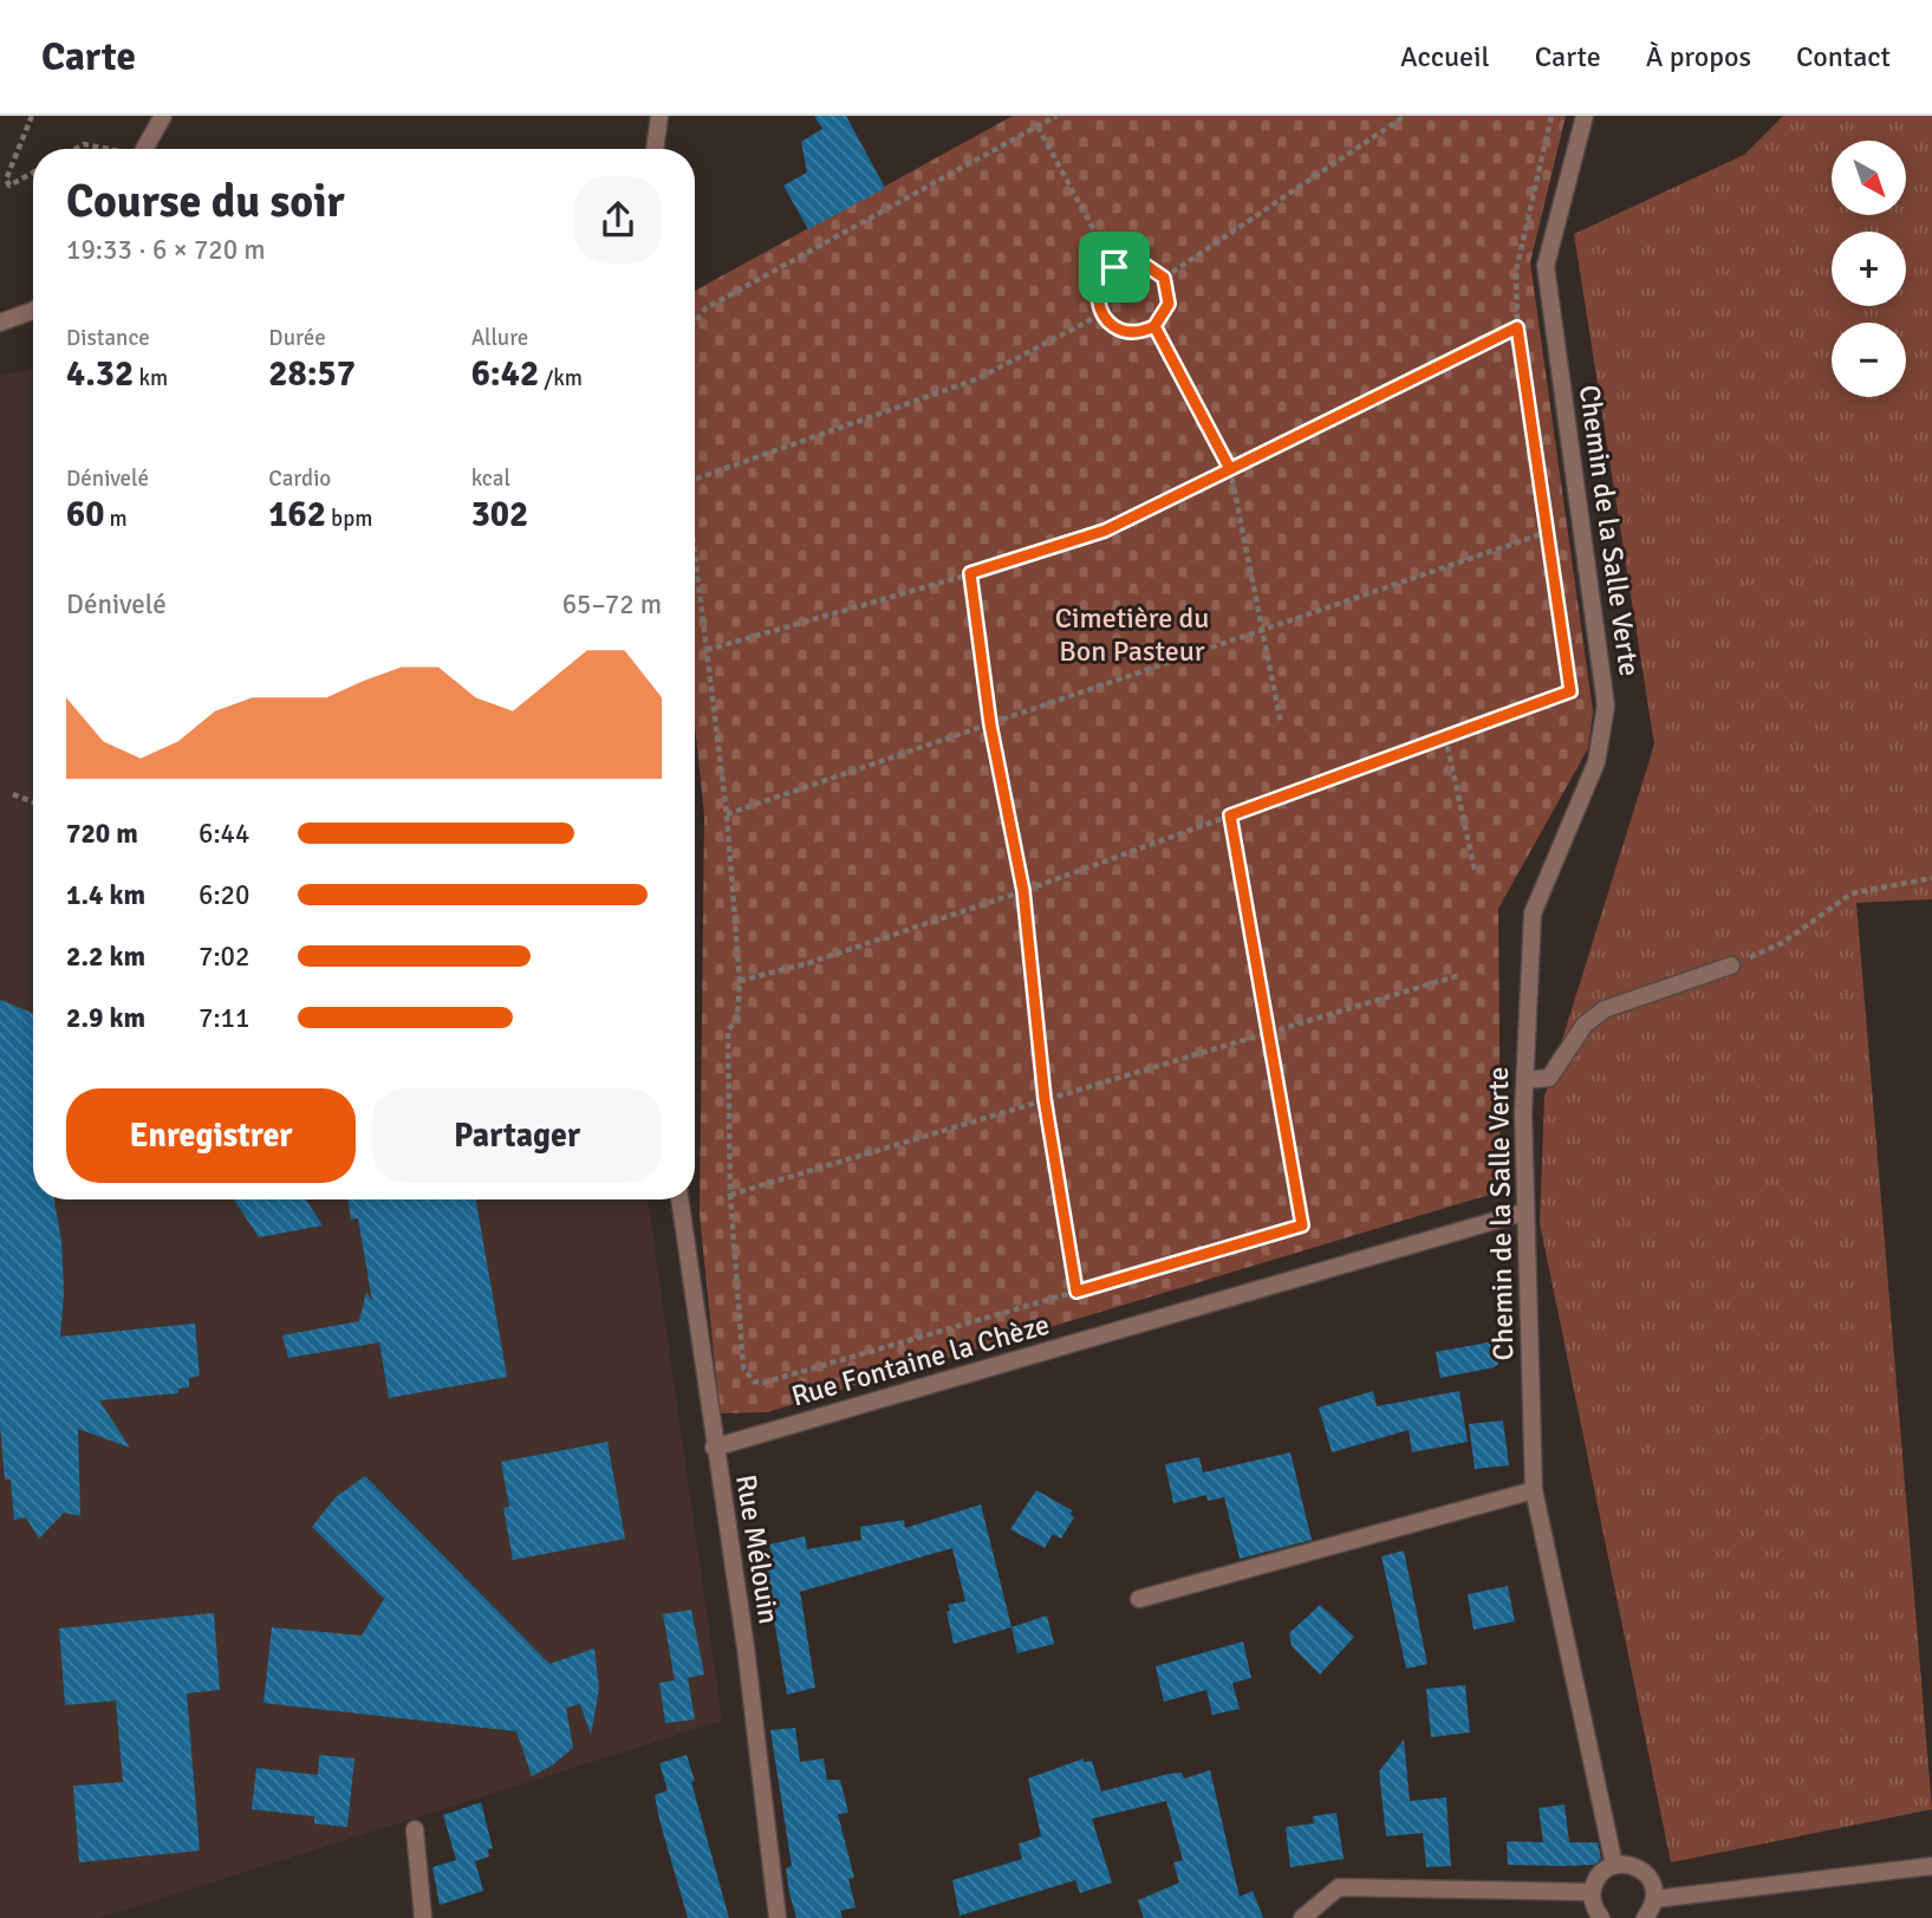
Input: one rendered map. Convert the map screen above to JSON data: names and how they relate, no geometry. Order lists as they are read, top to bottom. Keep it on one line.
{"streets":{"street":["Chemin de la Salle Verte","Rue Fontaine la Chèze","Rue Mélouin"]},"crossings":[["Chemin de la Salle Verte","Rue Fontaine la Chèze"],["Rue Fontaine la Chèze","Rue Mélouin"]],"parks":["Cimetière du Bon Pasteur"],"north":"bottom right","page":{"header":"Carte","nav":["Accueil","Carte","À propos","Contact"],"map_buttons":["+","−"],"heading":["Course du soir","19:33 · 6 × 720 m"],"stats":[["Distance","4.32 km"],["Durée","28:57"],["Allure","6:42 /km"],["Dénivelé","60 m"],["Cardio","162 bpm"],["kcal","302"]],"chart":["Dénivelé","65–72 m"],"list":[{"name":"720 m","note":"6:44"},{"name":"1.4 km","note":"6:20"},{"name":"2.2 km","note":"7:02"},{"name":"2.9 km","note":"7:11"}],"buttons":["Enregistrer","Partager"]}}
